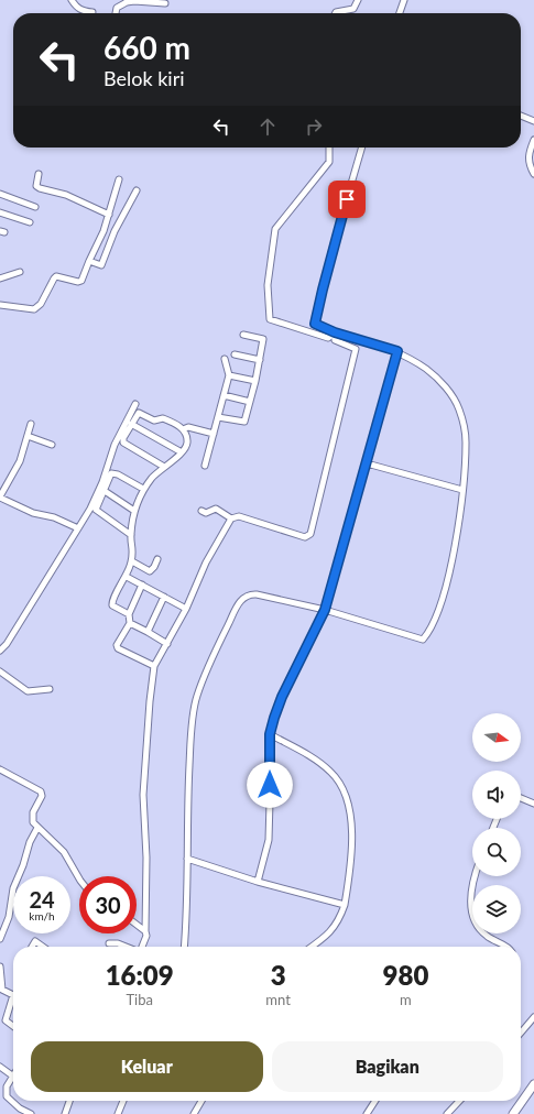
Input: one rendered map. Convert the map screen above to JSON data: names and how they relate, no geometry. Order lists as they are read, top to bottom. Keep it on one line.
{"north":"right","page":{"turn":["660 m","Belok kiri"],"speed":"24 km/h","limit":"30","eta":["16:09","Tiba","3","mnt","980","m"],"buttons":["Keluar","Bagikan"]}}
